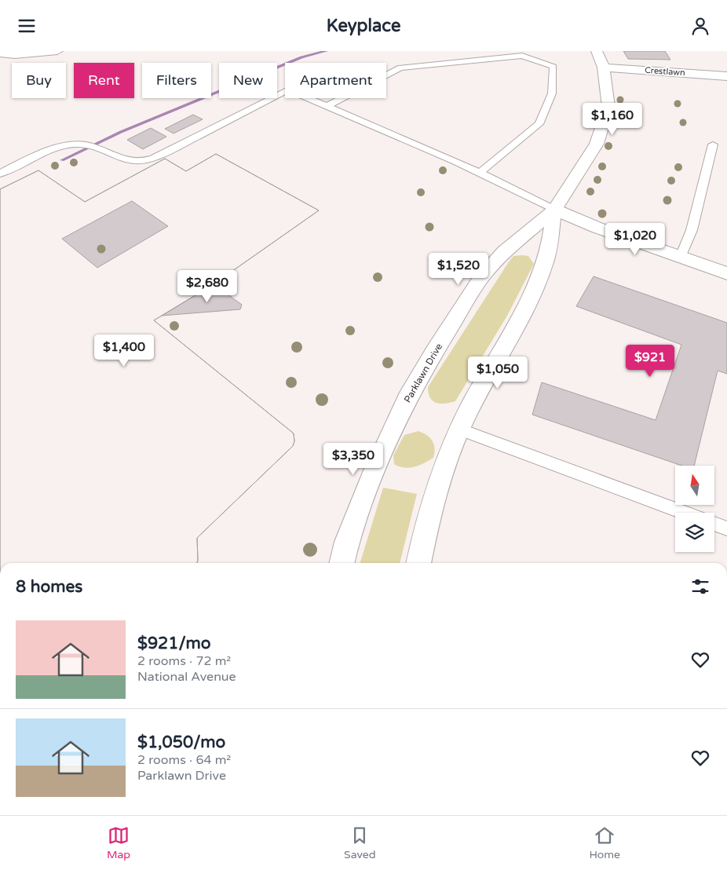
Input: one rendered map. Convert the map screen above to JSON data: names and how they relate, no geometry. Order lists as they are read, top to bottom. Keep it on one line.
{"streets":{"street":["Crestlawn","Parklawn Drive"]},"crossings":[["Crestlawn","Parklawn Drive"]],"north":"top","page":{"header":"Keyplace","chip":["Buy","Rent","Filters","New","Apartment"],"price":["$1,160","$1,020","$1,520","$2,680","$1,400","$921","$1,050","$3,350"],"heading":"8 homes","list":[{"name":"$921/mo","note":"2 rooms · 72 m² · National Avenue"},{"name":"$1,050/mo","note":"2 rooms · 64 m² · Parklawn Drive"}],"tabs":["Map","Saved","Home"]}}
